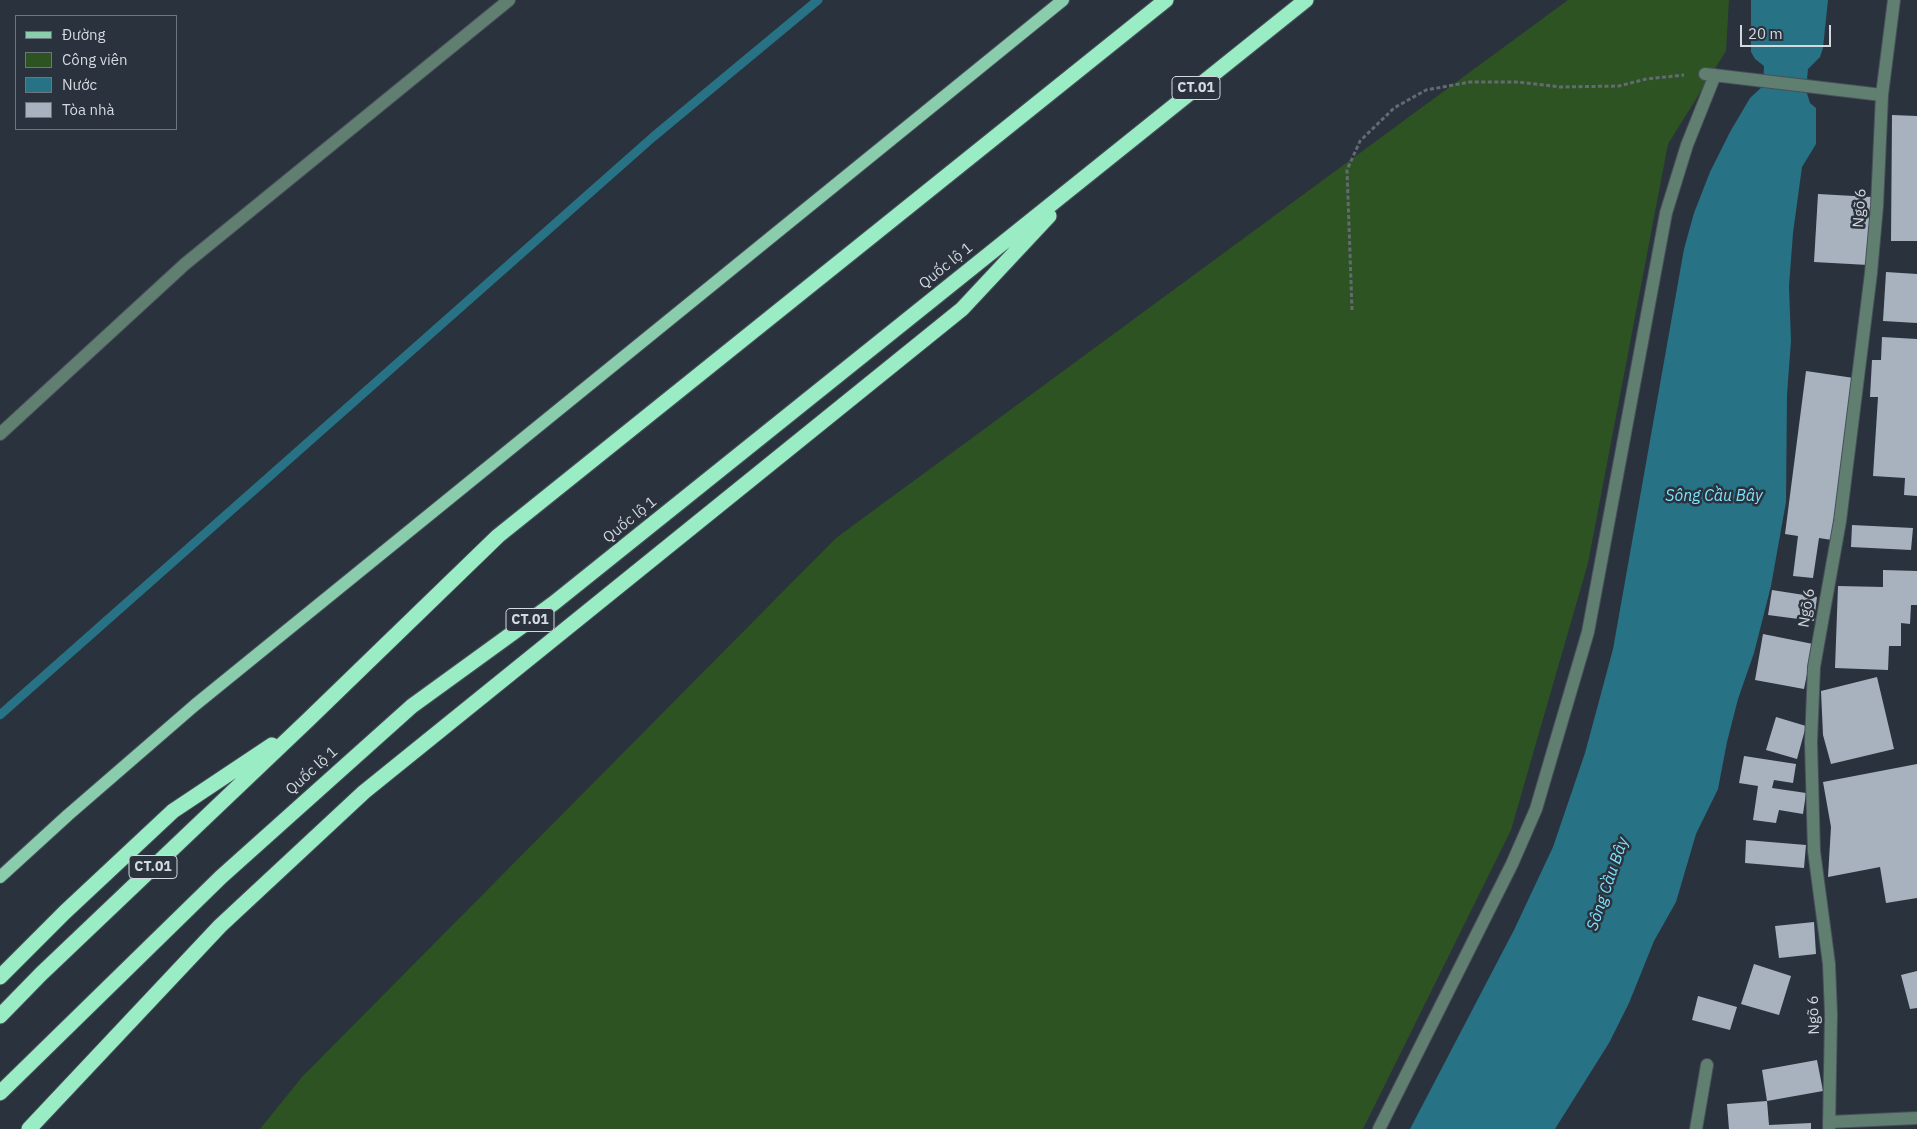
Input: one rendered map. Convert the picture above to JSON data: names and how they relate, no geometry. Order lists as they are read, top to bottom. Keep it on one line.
{"streets":{"highway":["CT.01","Quốc lộ 1"],"street":["Ngõ 6"]},"water":["Sông Cầu Bây"],"legend":["Đường","Công viên","Nước","Tòa nhà"],"scale_bar":"20 m"}
